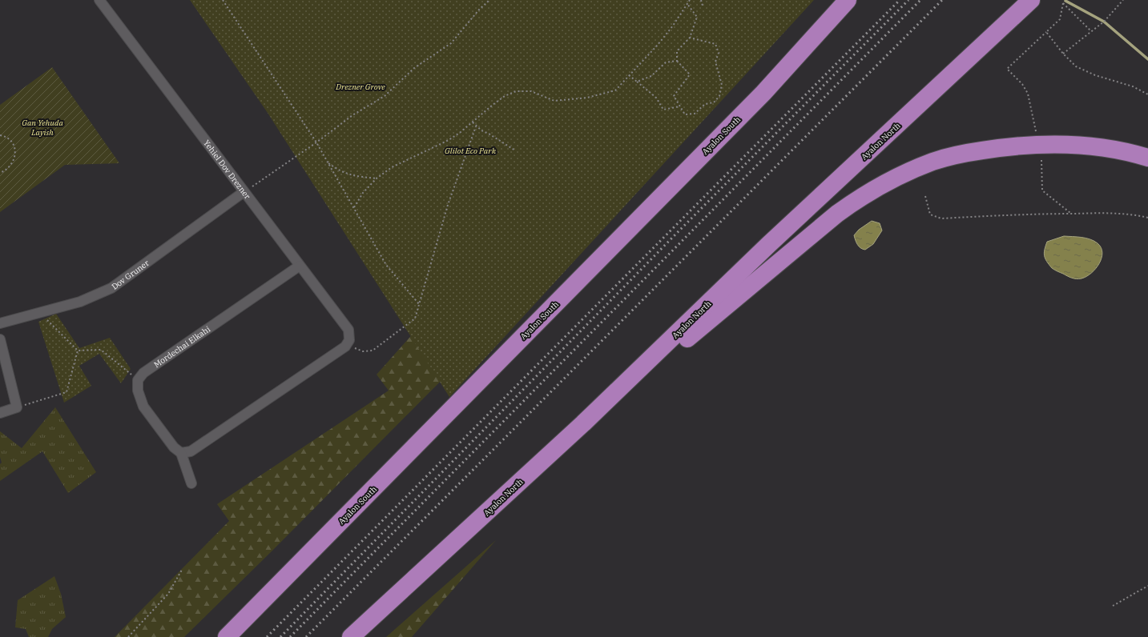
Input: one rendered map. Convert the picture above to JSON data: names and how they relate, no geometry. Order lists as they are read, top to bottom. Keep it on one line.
{"streets":{"highway":["Ayalon South","Ayalon North"],"street":["Yehiel Dov Drezner","Dov Gruner","Mordechai Elkahi"]},"crossings":[["Yehiel Dov Drezner","Dov Gruner"],["Yehiel Dov Drezner","Mordechai Elkahi"]],"parks":["Drezner Grove","Gan Yehuda Layish","Glilot Eco Park"]}
